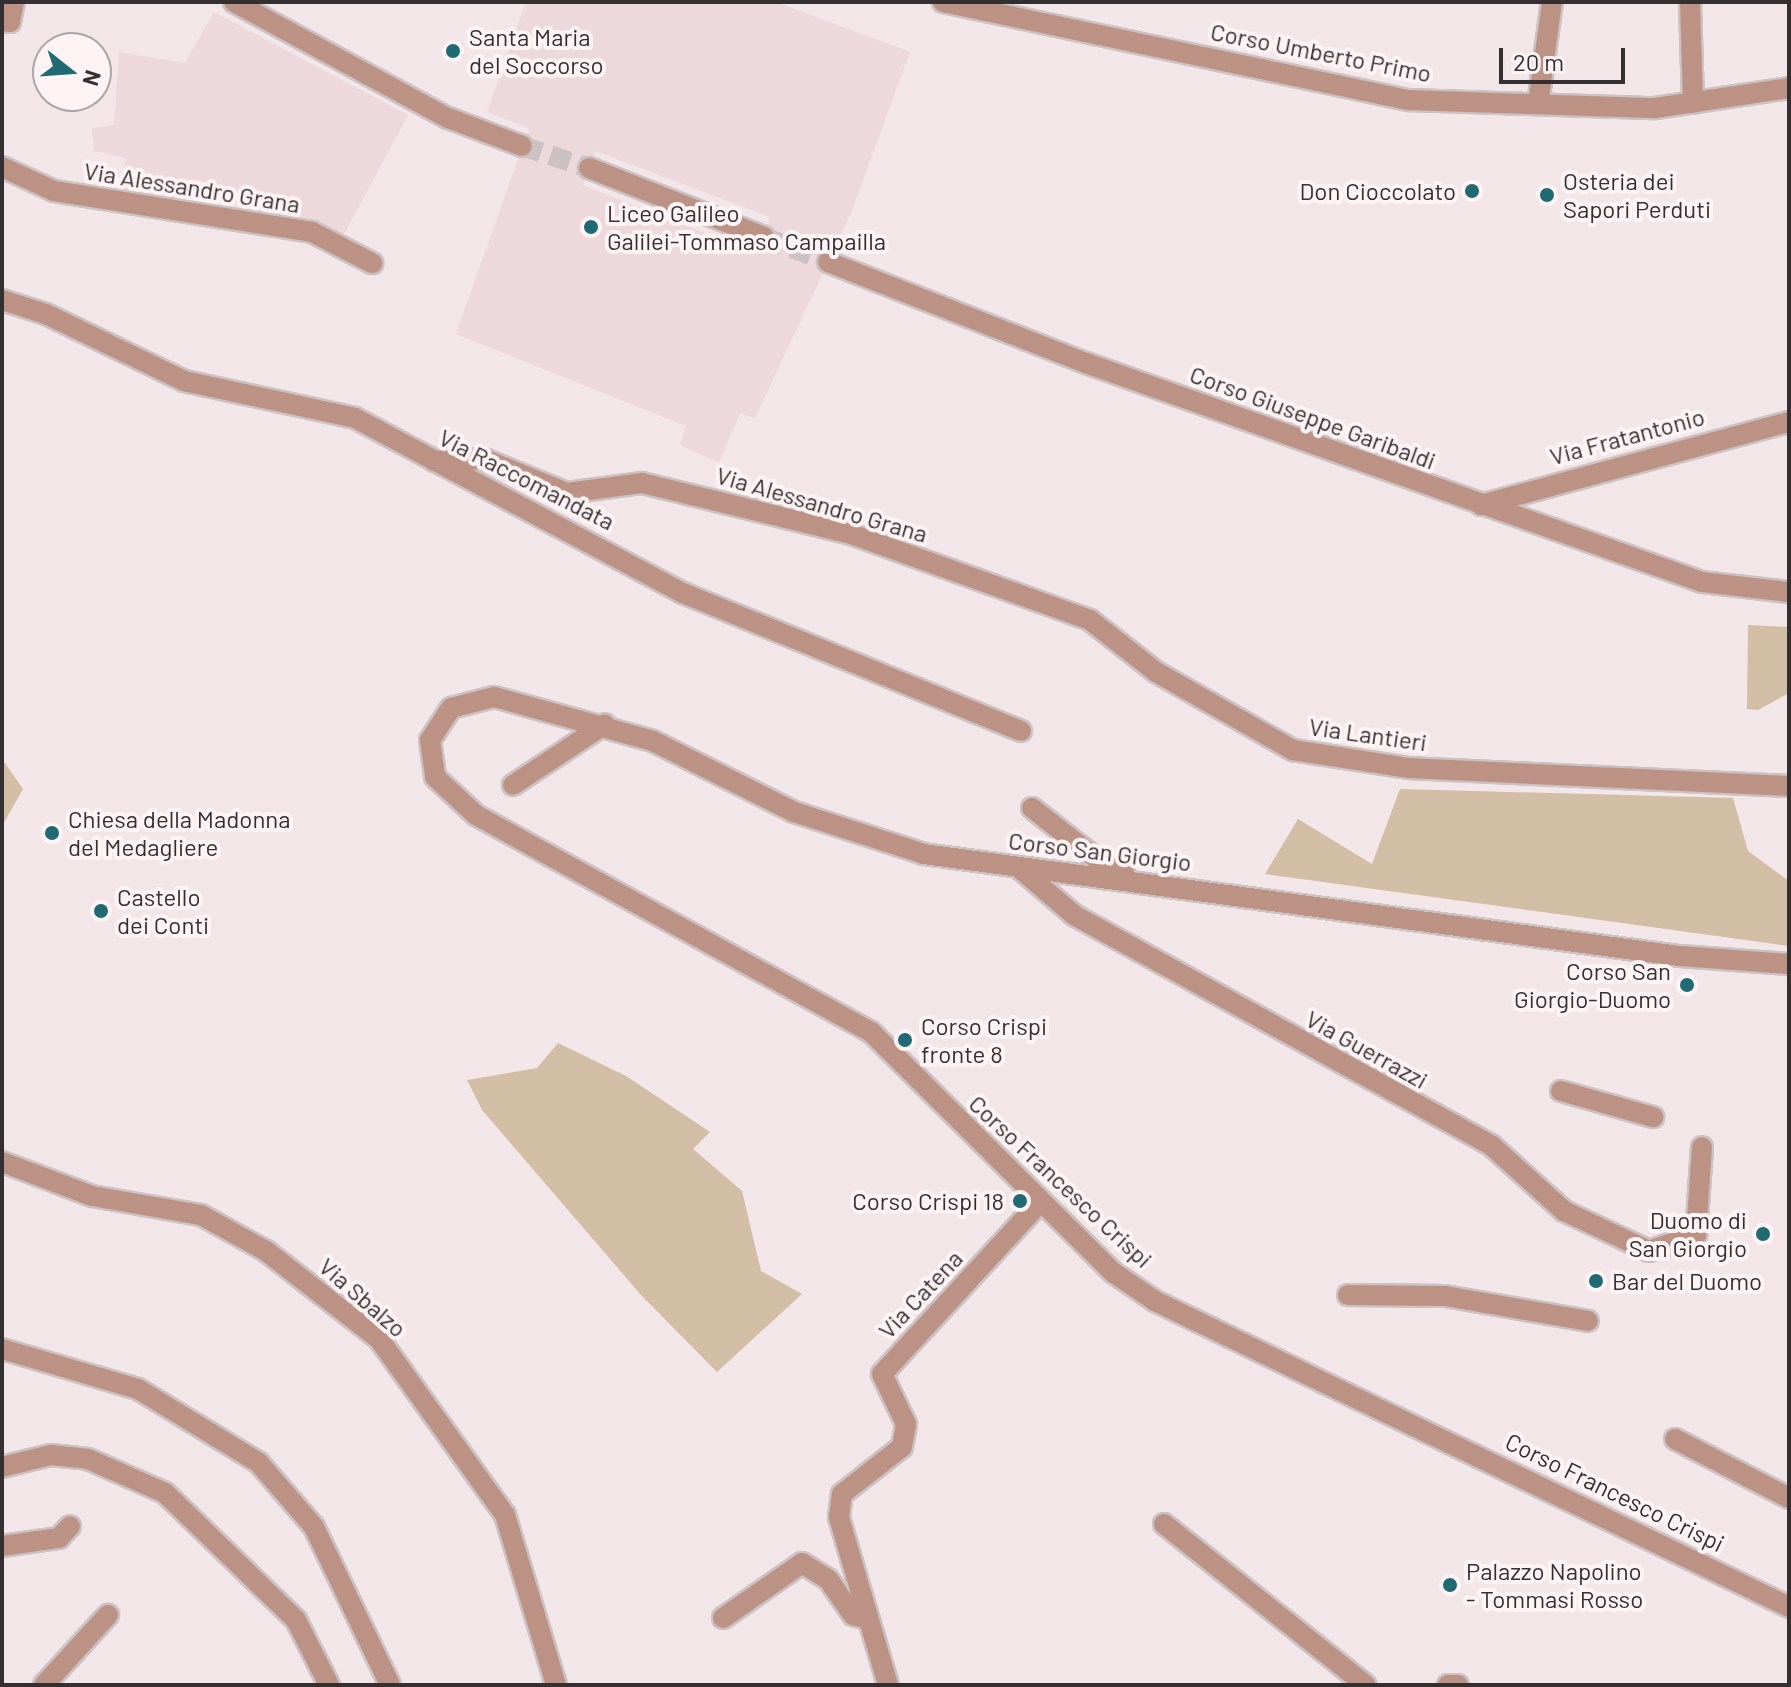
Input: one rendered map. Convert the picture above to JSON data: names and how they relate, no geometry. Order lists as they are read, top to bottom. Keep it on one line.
{"streets":{"street":["Corso Umberto Primo","Via Alessandro Grana","Corso Giuseppe Garibaldi","Via Fratantonio","Via Raccomandata","Via Lantieri","Corso San Giorgio","Via Guerrazzi","Corso Francesco Crispi","Via Catena","Via Sbalzo"]},"crossings":[["Via Alessandro Grana","Via Raccomandata"],["Via Alessandro Grana","Via Lantieri"],["Corso Giuseppe Garibaldi","Via Fratantonio"],["Corso San Giorgio","Via Guerrazzi"],["Corso San Giorgio","Corso Francesco Crispi"],["Corso Francesco Crispi","Via Catena"]],"places":["Santa Maria del Soccorso","Don Cioccolato","Osteria dei Sapori Perduti","Liceo Galileo Galilei-Tommaso Campailla","Chiesa della Madonna del Medagliere","Castello dei Conti","Corso San Giorgio-Duomo","Corso Crispi fronte 8","Corso Crispi 18","Duomo di San Giorgio","Bar del Duomo","Palazzo Napolino - Tommasi Rosso"],"scale_bar":"20 m","north":"right"}
